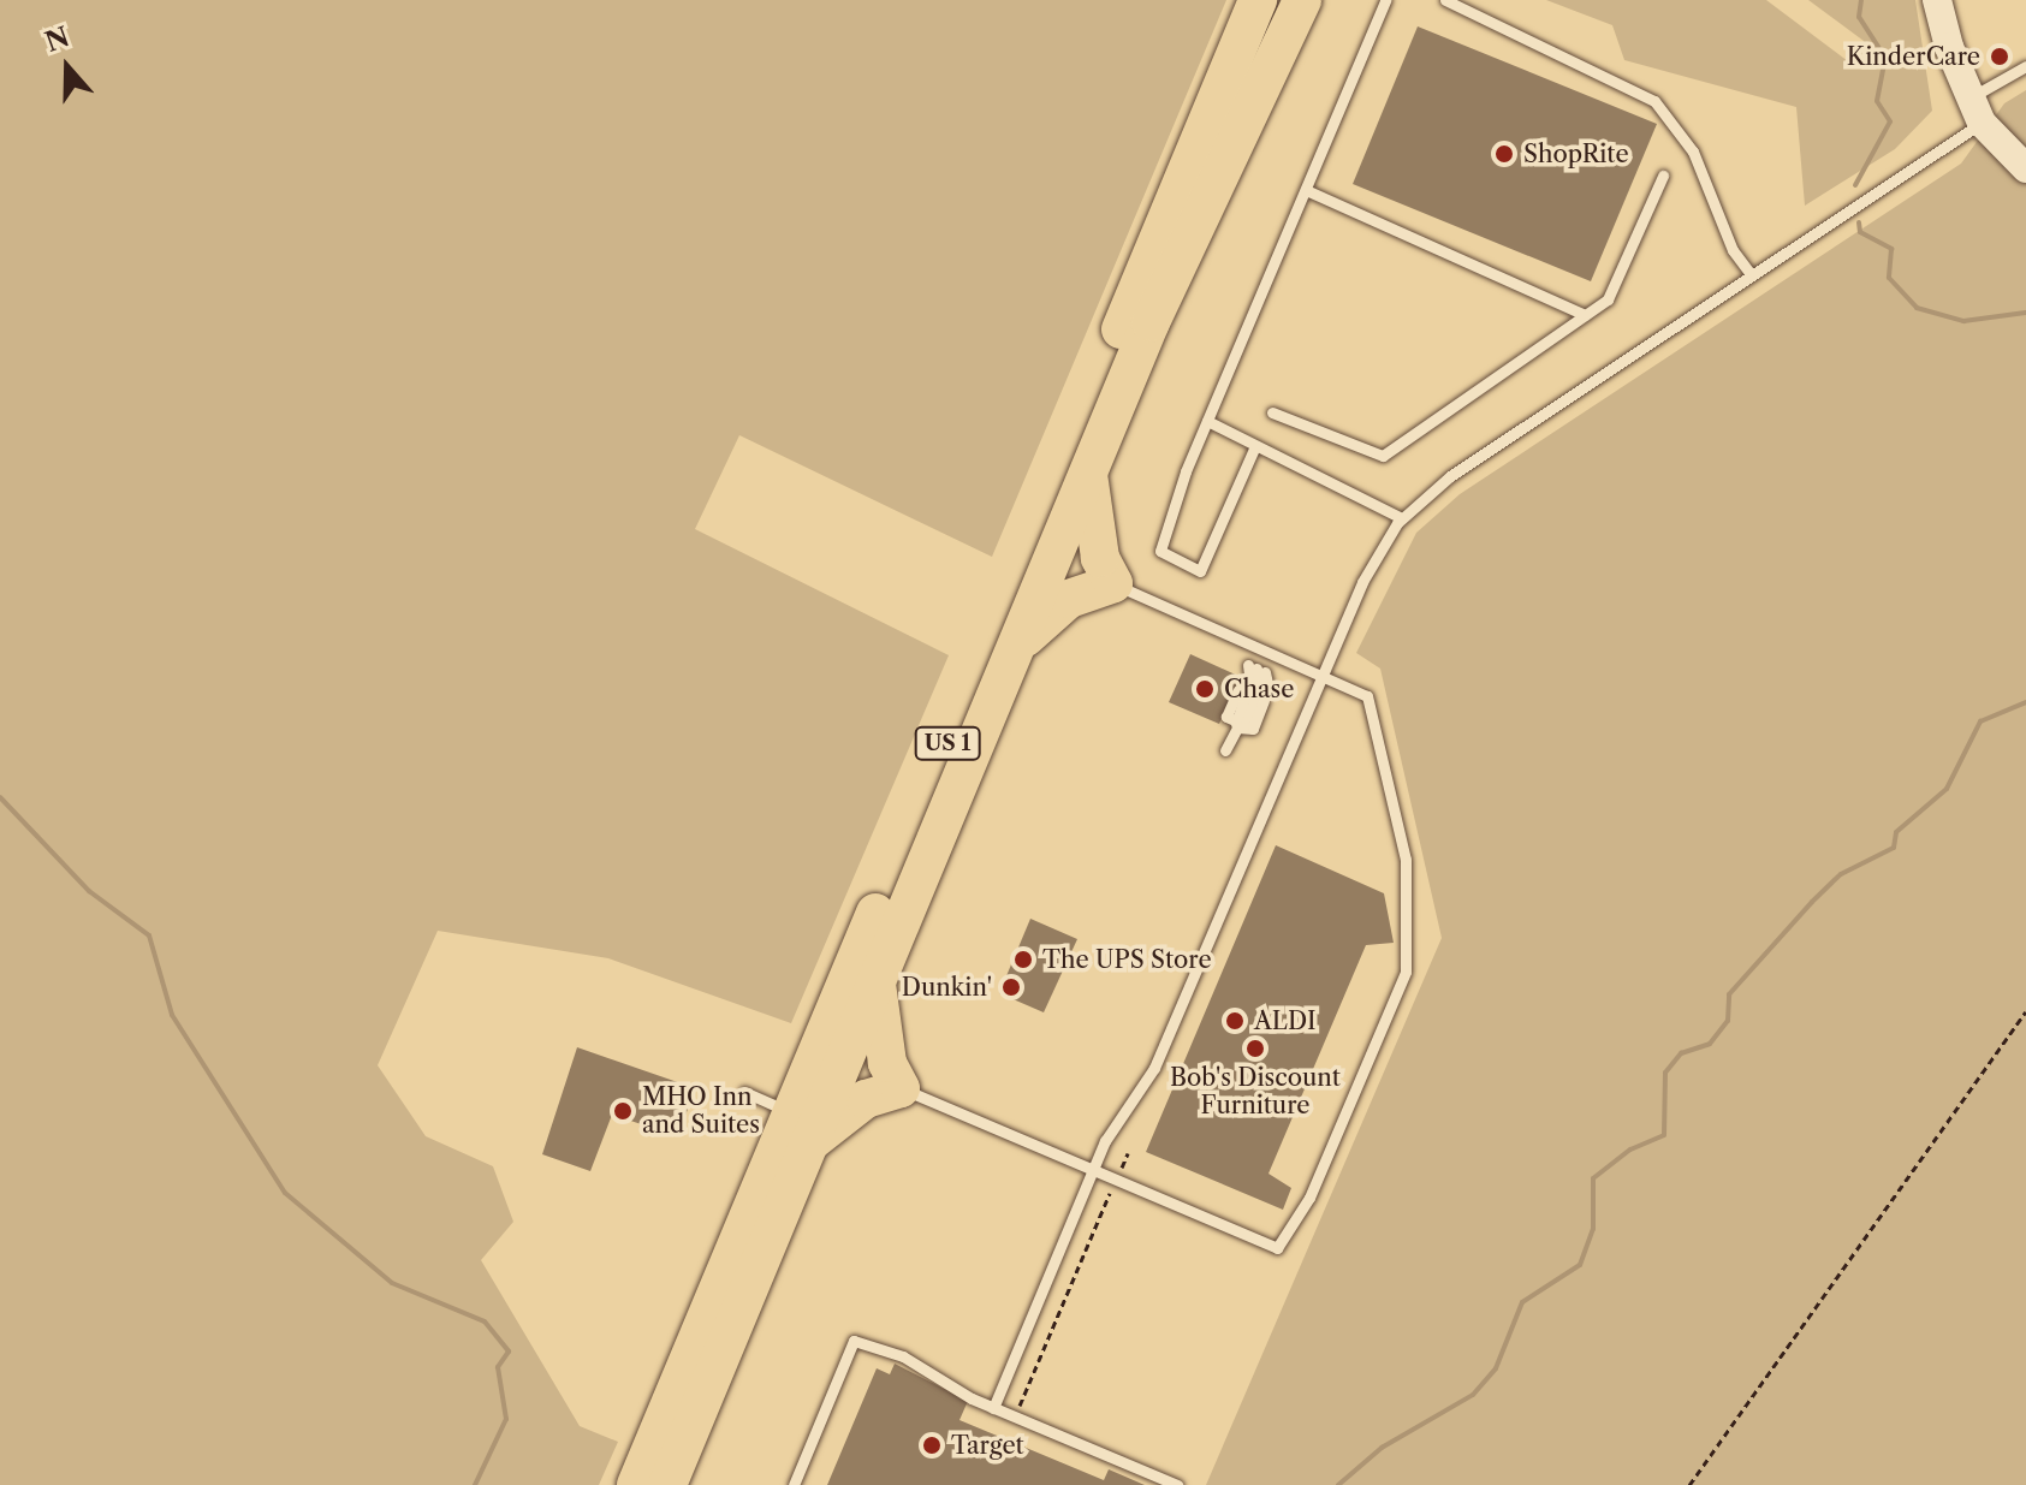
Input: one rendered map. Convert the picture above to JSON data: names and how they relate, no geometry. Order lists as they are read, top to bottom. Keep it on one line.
{"streets":{"highway":["US 1"]},"places":["KinderCare","ShopRite","Chase","The UPS Store","Dunkin'","ALDI","Bob's Discount Furniture","MHO Inn and Suites","Target"],"north":"top"}
